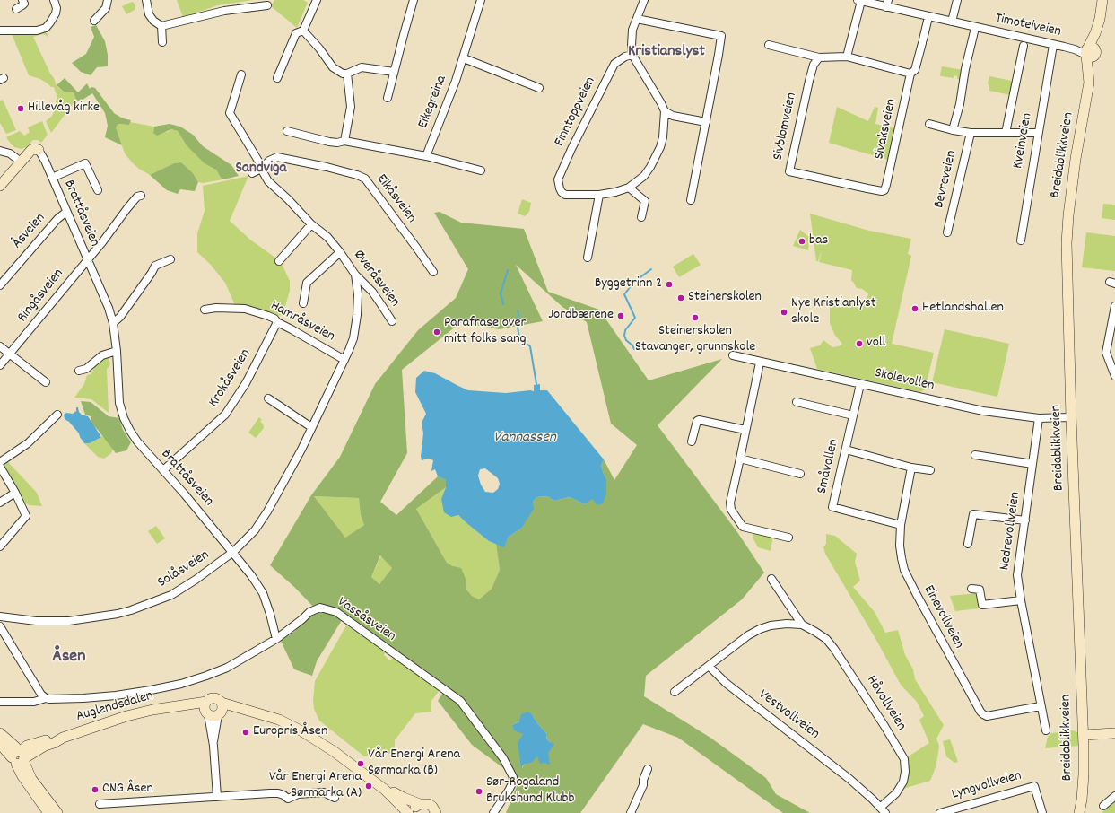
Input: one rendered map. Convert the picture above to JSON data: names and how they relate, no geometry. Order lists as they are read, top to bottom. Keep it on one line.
{"streets":{"main road":["Breidablikkveien","Auglendsdalen"],"street":["Timoteiveien","Eikegreina","Finntoppveien","Sivblomveien","Sivaksveien","Kveinveien","Bevreveien","Eikåsveien","Brattåsveien","Åsveien","Øveråsveien","Ringåsveien","Hamråsveien","Krokåsveien","Skolevollen","Småvollen","Nedrevollveien","Solåsveien","Einevollveien","Vassåsveien","Håvollveien","Vestvollveien","Lyngvollveien"]},"crossings":[["Timoteiveien","Sivaksveien"],["Timoteiveien","Kveinveien"],["Timoteiveien","Breidablikkveien"],["Timoteiveien","Bevreveien"],["Sivblomveien","Sivaksveien"],["Kveinveien","Bevreveien"],["Breidablikkveien","Skolevollen"],["Eikåsveien","Øveråsveien"],["Brattåsveien","Åsveien"],["Brattåsveien","Ringåsveien"],["Brattåsveien","Krokåsveien"],["Brattåsveien","Solåsveien"],["Brattåsveien","Vassåsveien"],["Øveråsveien","Solåsveien"],["Hamråsveien","Krokåsveien"],["Hamråsveien","Solåsveien"],["Skolevollen","Småvollen"],["Skolevollen","Nedrevollveien"],["Småvollen","Einevollveien"],["Nedrevollveien","Einevollveien"],["Håvollveien","Vestvollveien"]],"districts":["Kristianslyst","Sandviga","Åsen"],"water":["Vannassen"],"places":["Hillevåg kirke","bas","Byggetrinn 2","Steinerskolen","Hetlandshallen","Nye Kristianlyst skole","Jordbærene","Steinerskolen Stavanger, grunnskole","Parafrase over mitt folks sang","voll","Europris Åsen","Vår Energi Arena Sørmarka (B)","Vår Energi Arena Sørmarka (A)","CNG Åsen","Sør-Rogaland Brukshund Klubb"]}
